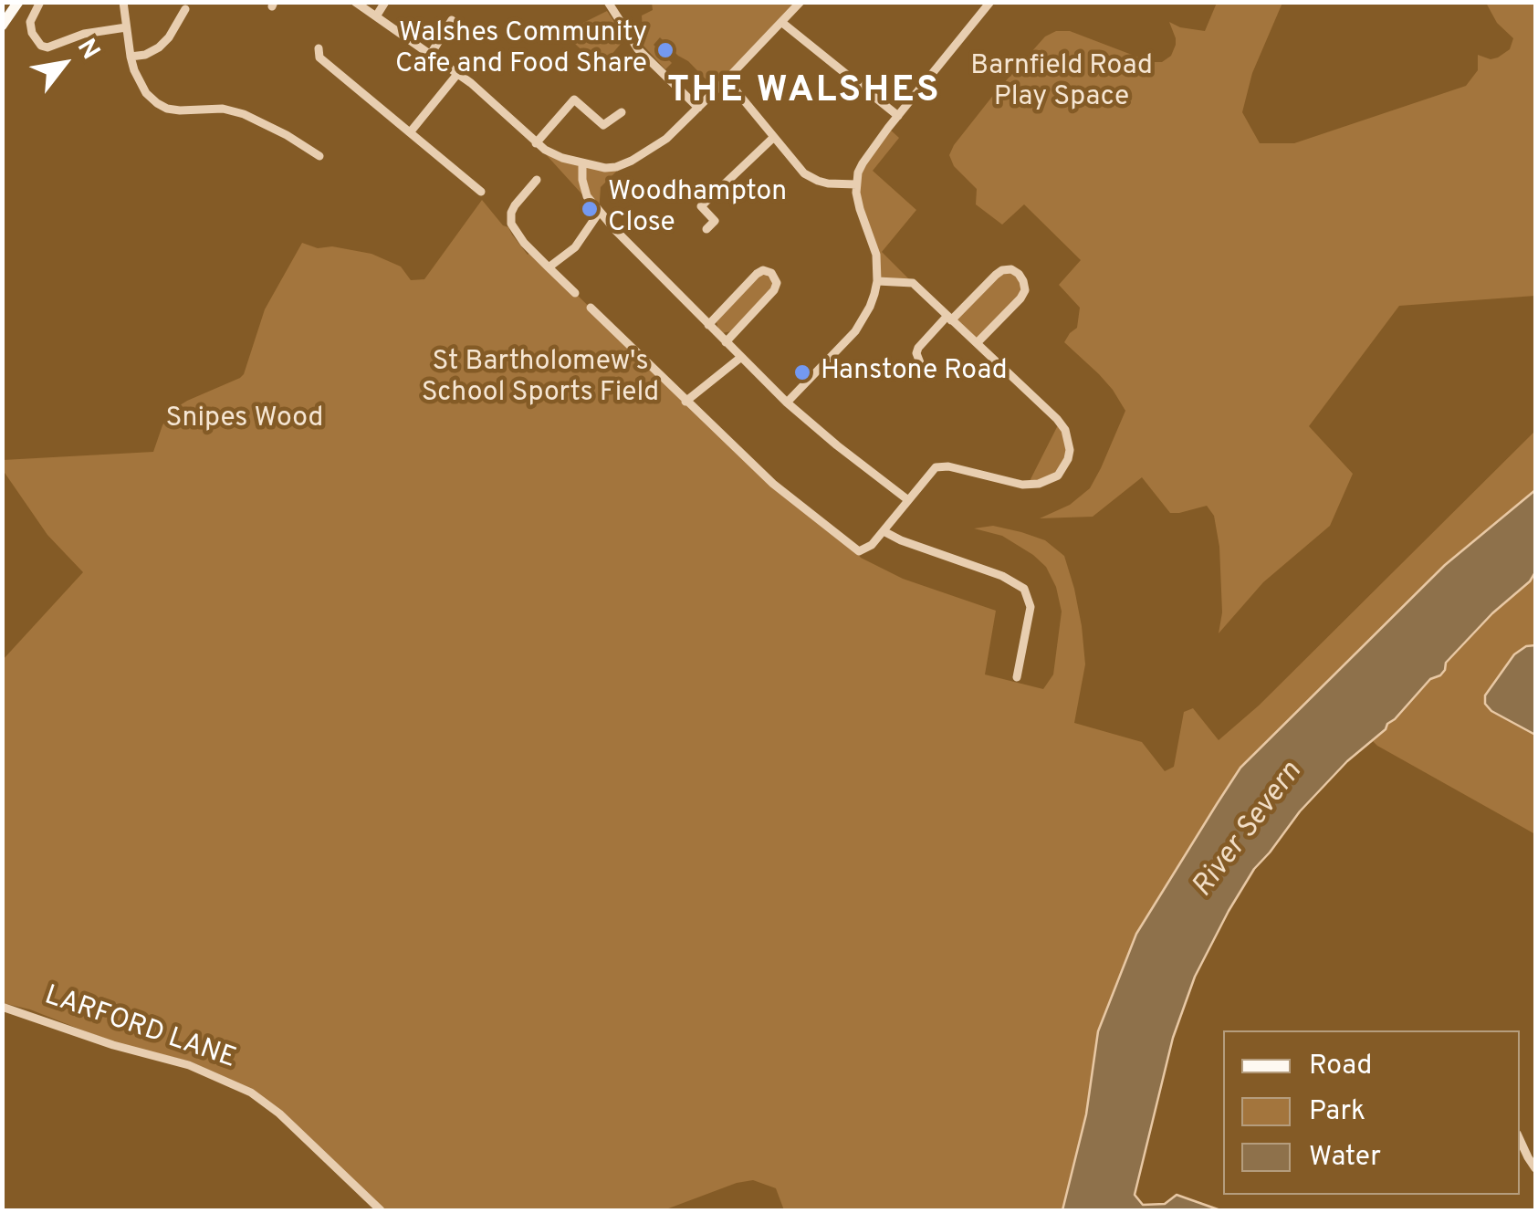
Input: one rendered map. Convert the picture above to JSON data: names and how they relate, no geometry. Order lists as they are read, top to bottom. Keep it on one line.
{"streets":{"street":["LARFORD LANE"]},"districts":["THE WALSHES"],"water":["River Severn"],"parks":["Barnfield Road Play Space","St Bartholomew's School Sports Field","Snipes Wood"],"places":["Walshes Community Cafe and Food Share","Woodhampton Close","Hanstone Road"],"legend":["Road","Park","Water"],"north":"top right"}
